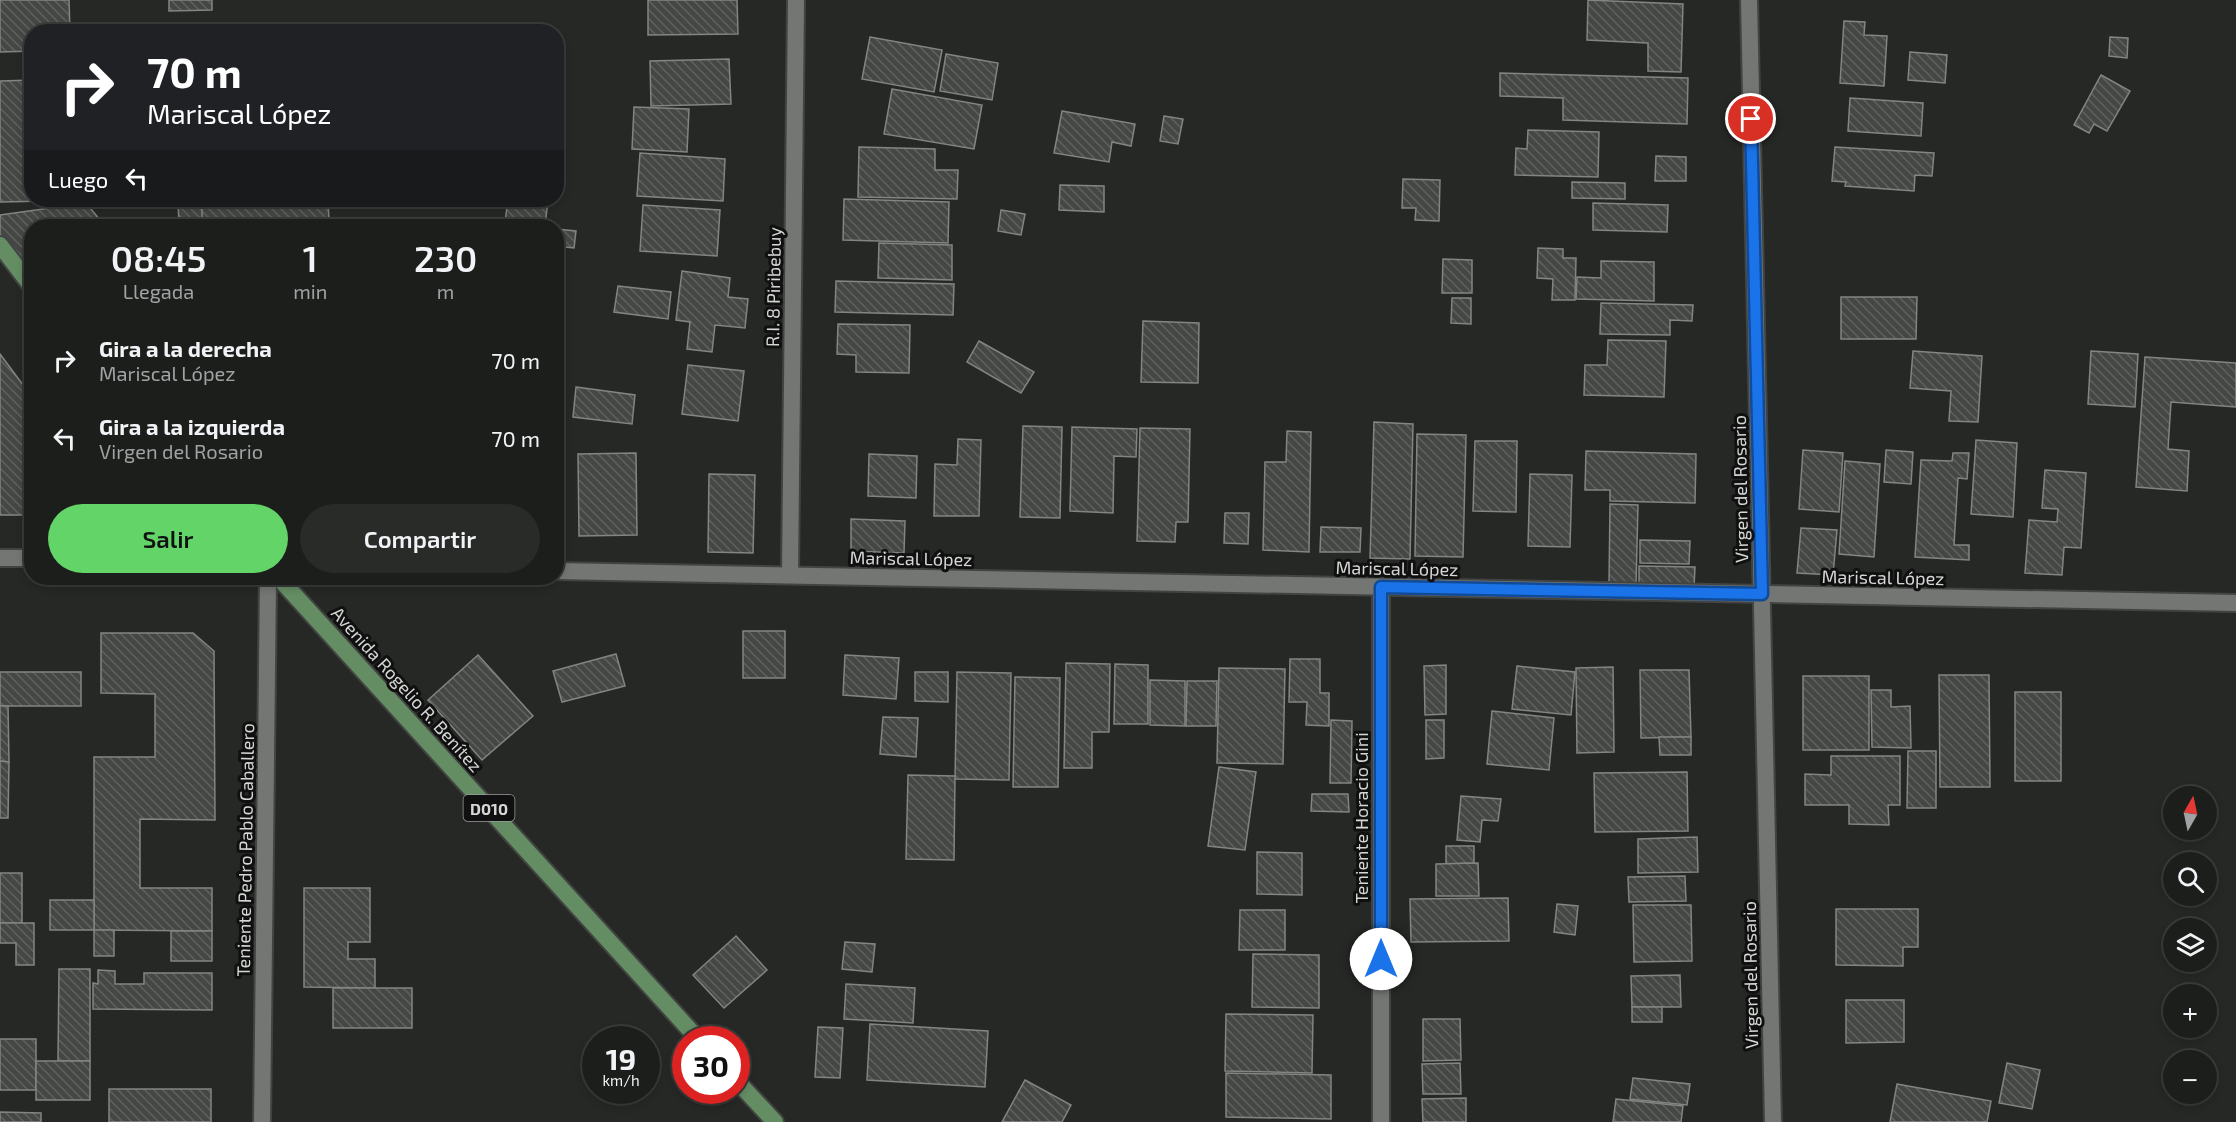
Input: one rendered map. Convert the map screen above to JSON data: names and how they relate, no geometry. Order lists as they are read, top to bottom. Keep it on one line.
{"streets":{"main road":["Avenida Rogelio R. Benítez","D010"],"street":["R.I. 8 Piribebuy","Virgen del Rosario","Mariscal López","Teniente Horacio Gini","Teniente Pedro Pablo Caballero"]},"crossings":[["R.I. 8 Piribebuy","Mariscal López"],["Virgen del Rosario","Mariscal López"],["Mariscal López","Teniente Horacio Gini"]],"north":"top","page":{"turn":["70 m","Mariscal López"],"then":"Luego","eta":["08:45","Llegada","1","min","230","m"],"list":[{"name":"Gira a la derecha","note":"Mariscal López","value":"70 m"},{"name":"Gira a la izquierda","note":"Virgen del Rosario","value":"70 m"}],"buttons":["Salir","Compartir"],"map_buttons":["+","−"],"speed":"19 km/h","limit":"30"}}
